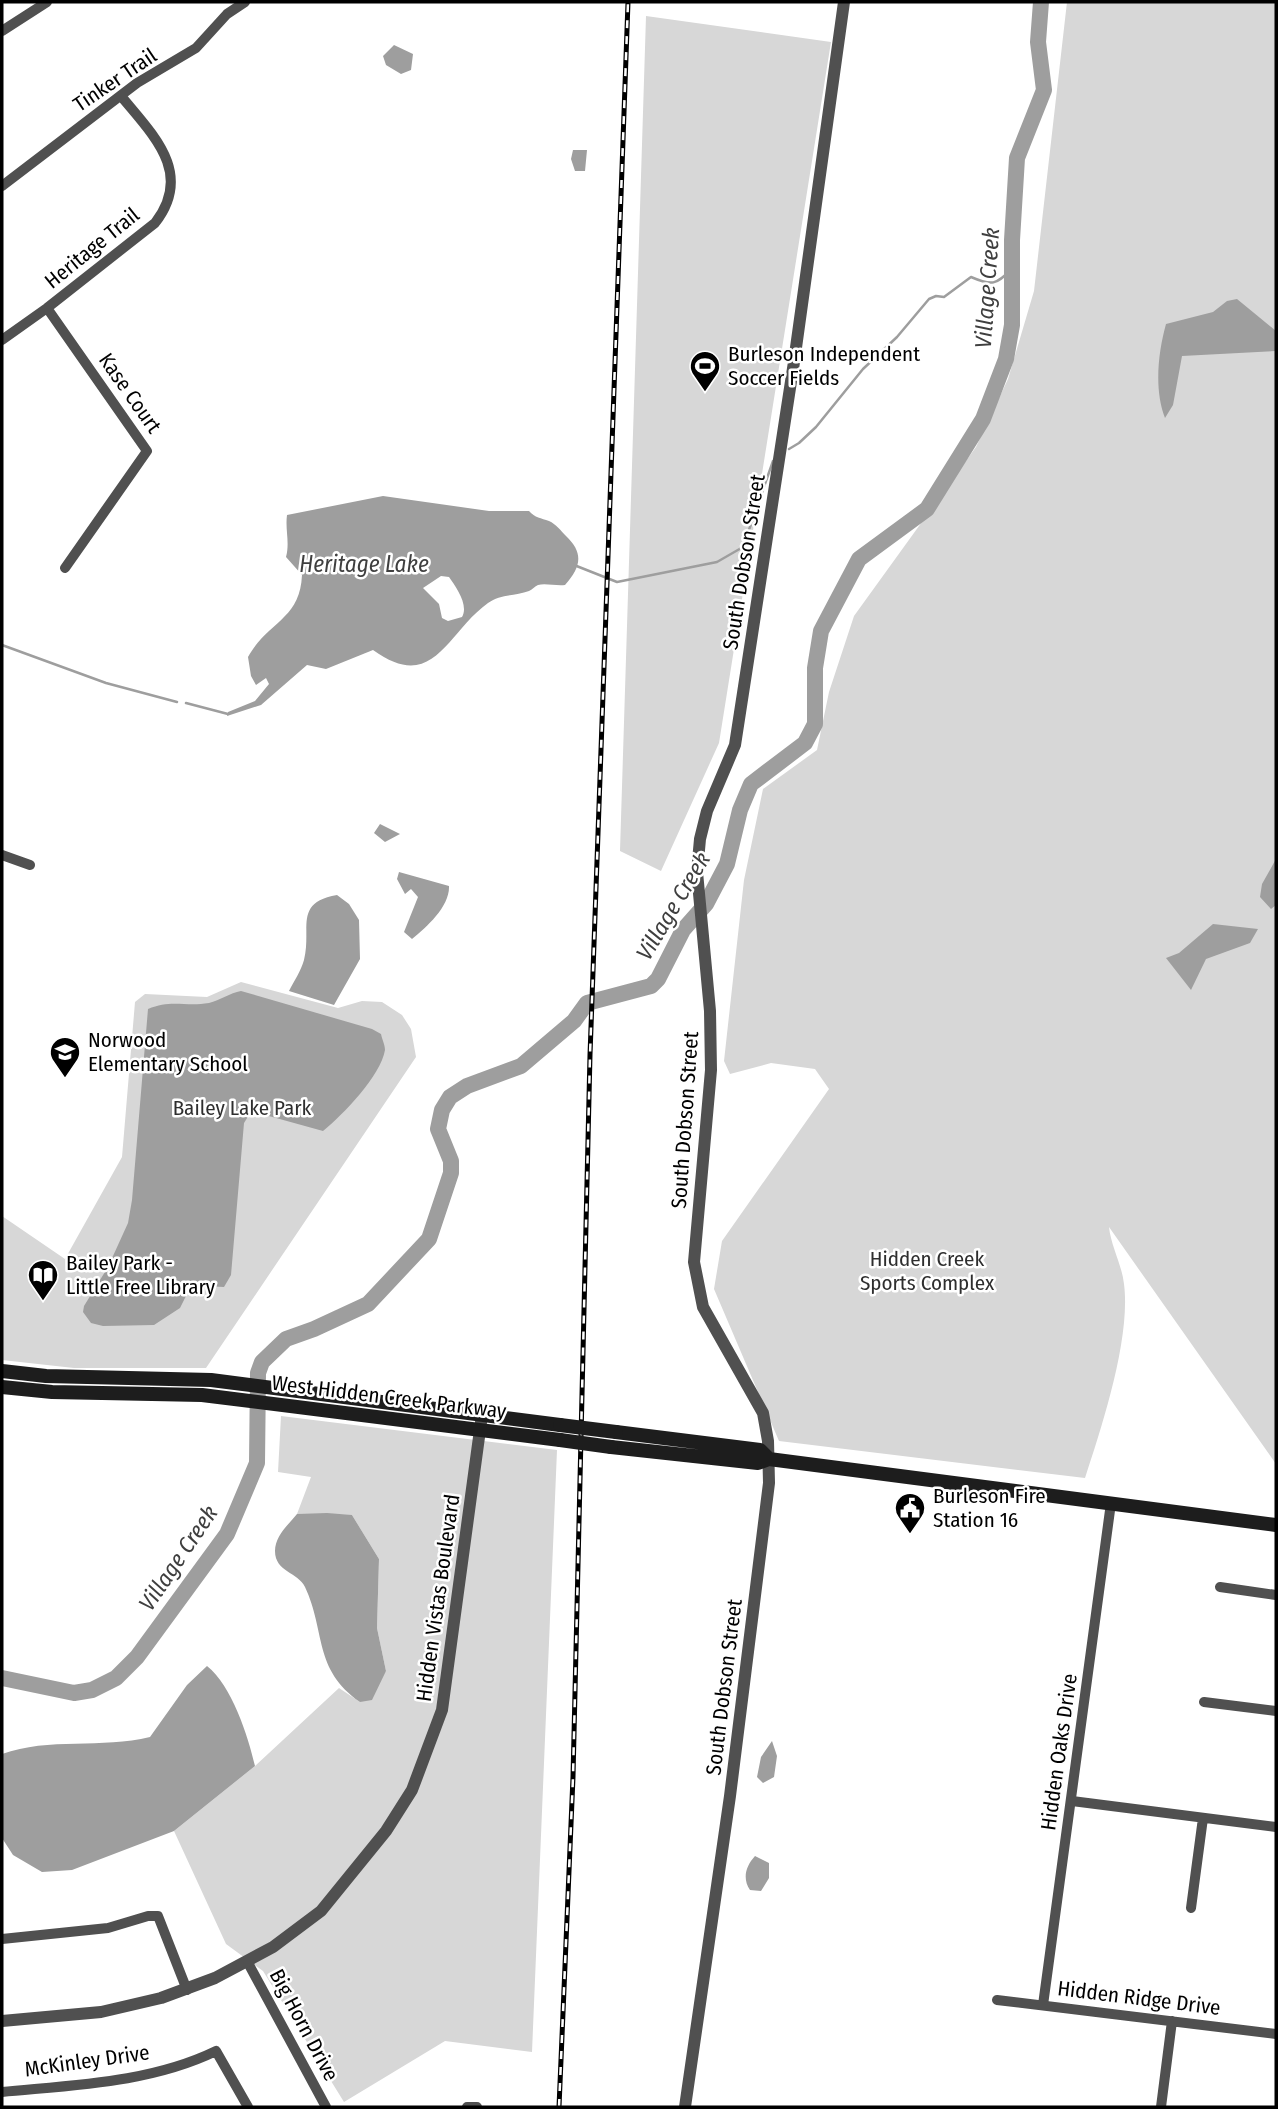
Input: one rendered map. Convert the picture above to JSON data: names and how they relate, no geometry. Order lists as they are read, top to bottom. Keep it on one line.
{"streets":{"main road":["West Hidden Creek Parkway"],"street":["Tinker Trail","Heritage Trail","Kase Court","South Dobson Street","Hidden Vistas Boulevard","Hidden Oaks Drive","Hidden Ridge Drive","Big Horn Drive","McKinley Drive"]},"crossings":[["Tinker Trail","Heritage Trail"],["Heritage Trail","Kase Court"],["South Dobson Street","West Hidden Creek Parkway"],["West Hidden Creek Parkway","Hidden Vistas Boulevard"],["West Hidden Creek Parkway","Hidden Oaks Drive"],["Hidden Vistas Boulevard","Big Horn Drive"],["Hidden Oaks Drive","Hidden Ridge Drive"]],"water":["Village Creek","Heritage Lake"],"parks":["Bailey Lake Park","Hidden Creek Sports Complex"],"places":{"sports":["Burleson Independent Soccer Fields"],"school or university":["Norwood Elementary School"],"library":["Bailey Park - Little Free Library"],"public building":["Burleson Fire Station 16"]}}
